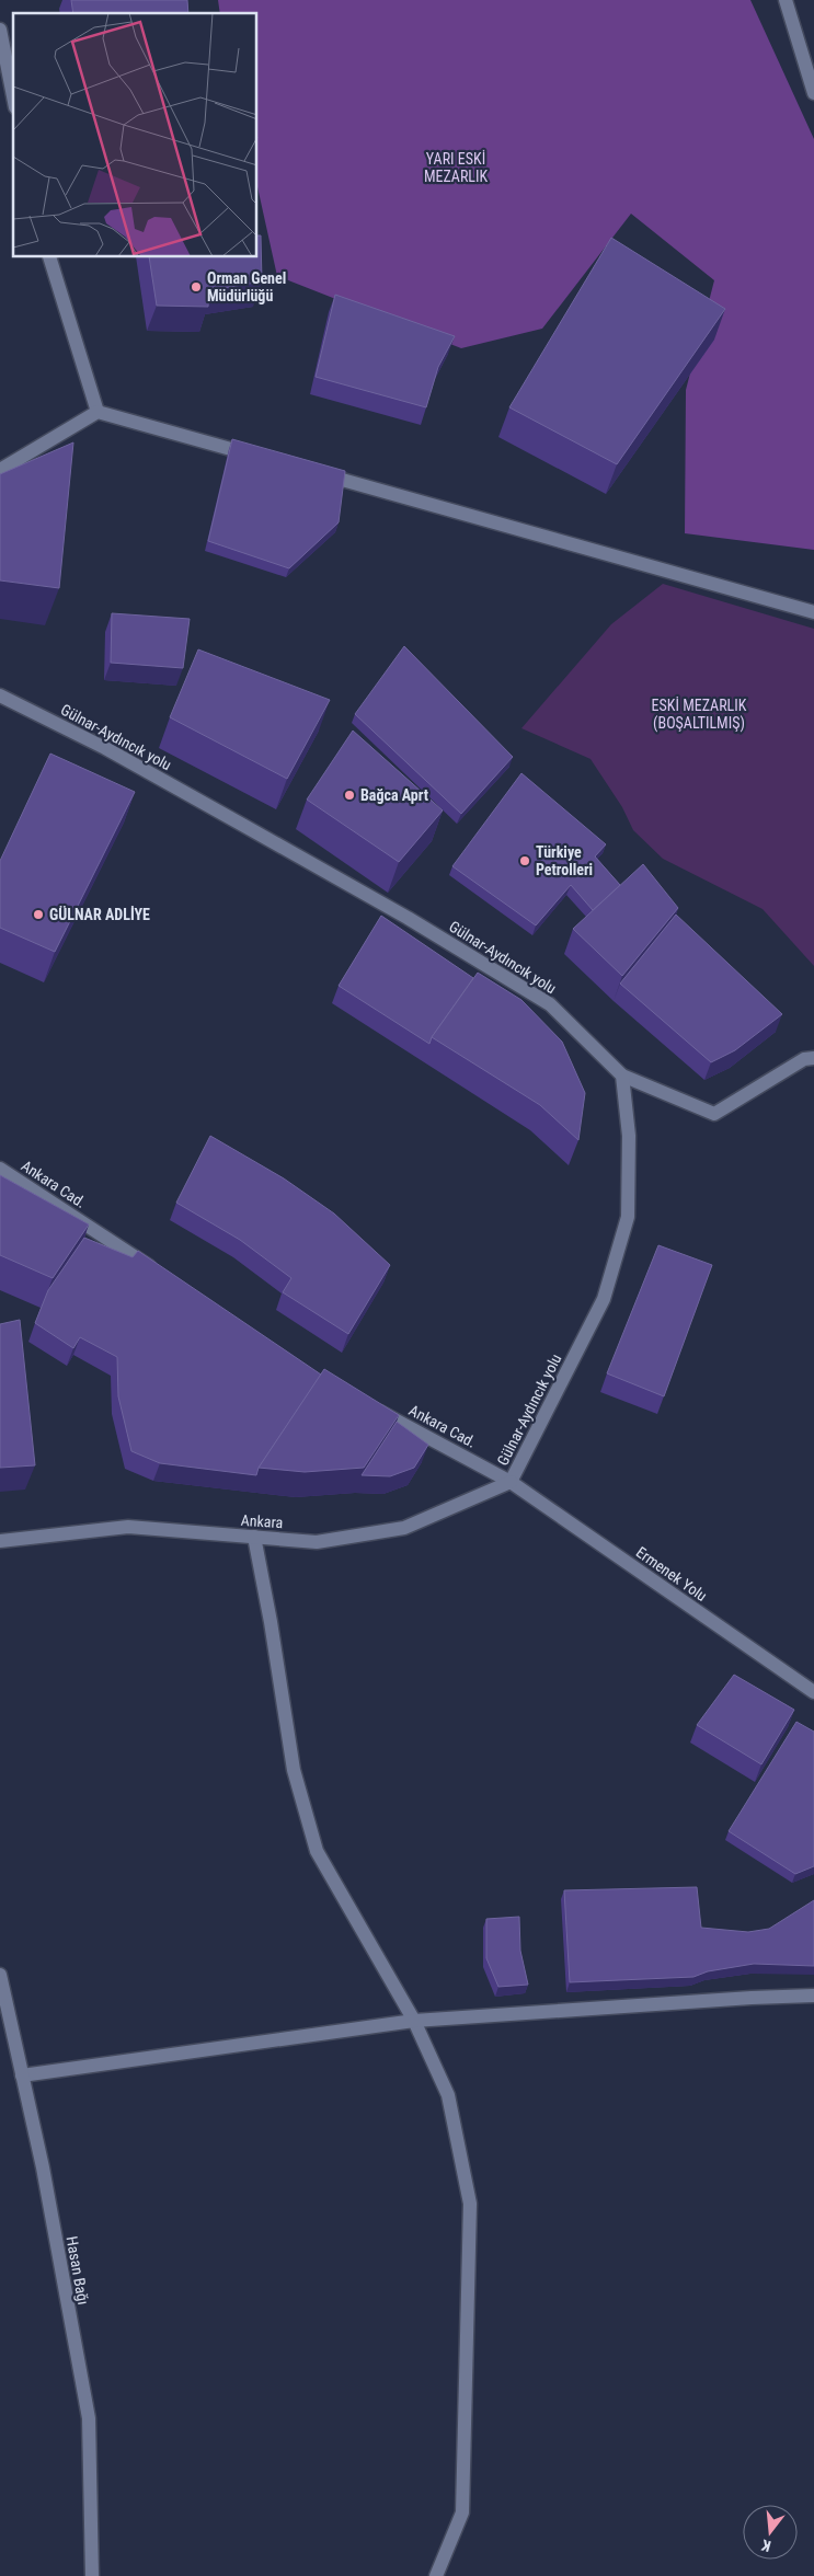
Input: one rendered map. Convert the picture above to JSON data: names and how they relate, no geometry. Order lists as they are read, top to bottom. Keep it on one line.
{"streets":{"street":["Gülnar-Aydıncık yolu","Ankara Cad.","Ankara","Ermenek Yolu","Hasan Bağı"]},"crossings":[["Gülnar-Aydıncık yolu","Ankara Cad."],["Gülnar-Aydıncık yolu","Ankara"],["Gülnar-Aydıncık yolu","Ermenek Yolu"],["Ankara Cad.","Ankara"],["Ankara Cad.","Ermenek Yolu"],["Ankara","Ermenek Yolu"]],"parks":["YARI ESKİ MEZARLIK","ESKİ MEZARLIK (BOŞALTILMIŞ)"],"places":["Orman Genel Müdürlüğü","Bağca Aprt","Türkiye Petrolleri","GÜLNAR ADLİYE"],"north":"bottom"}
